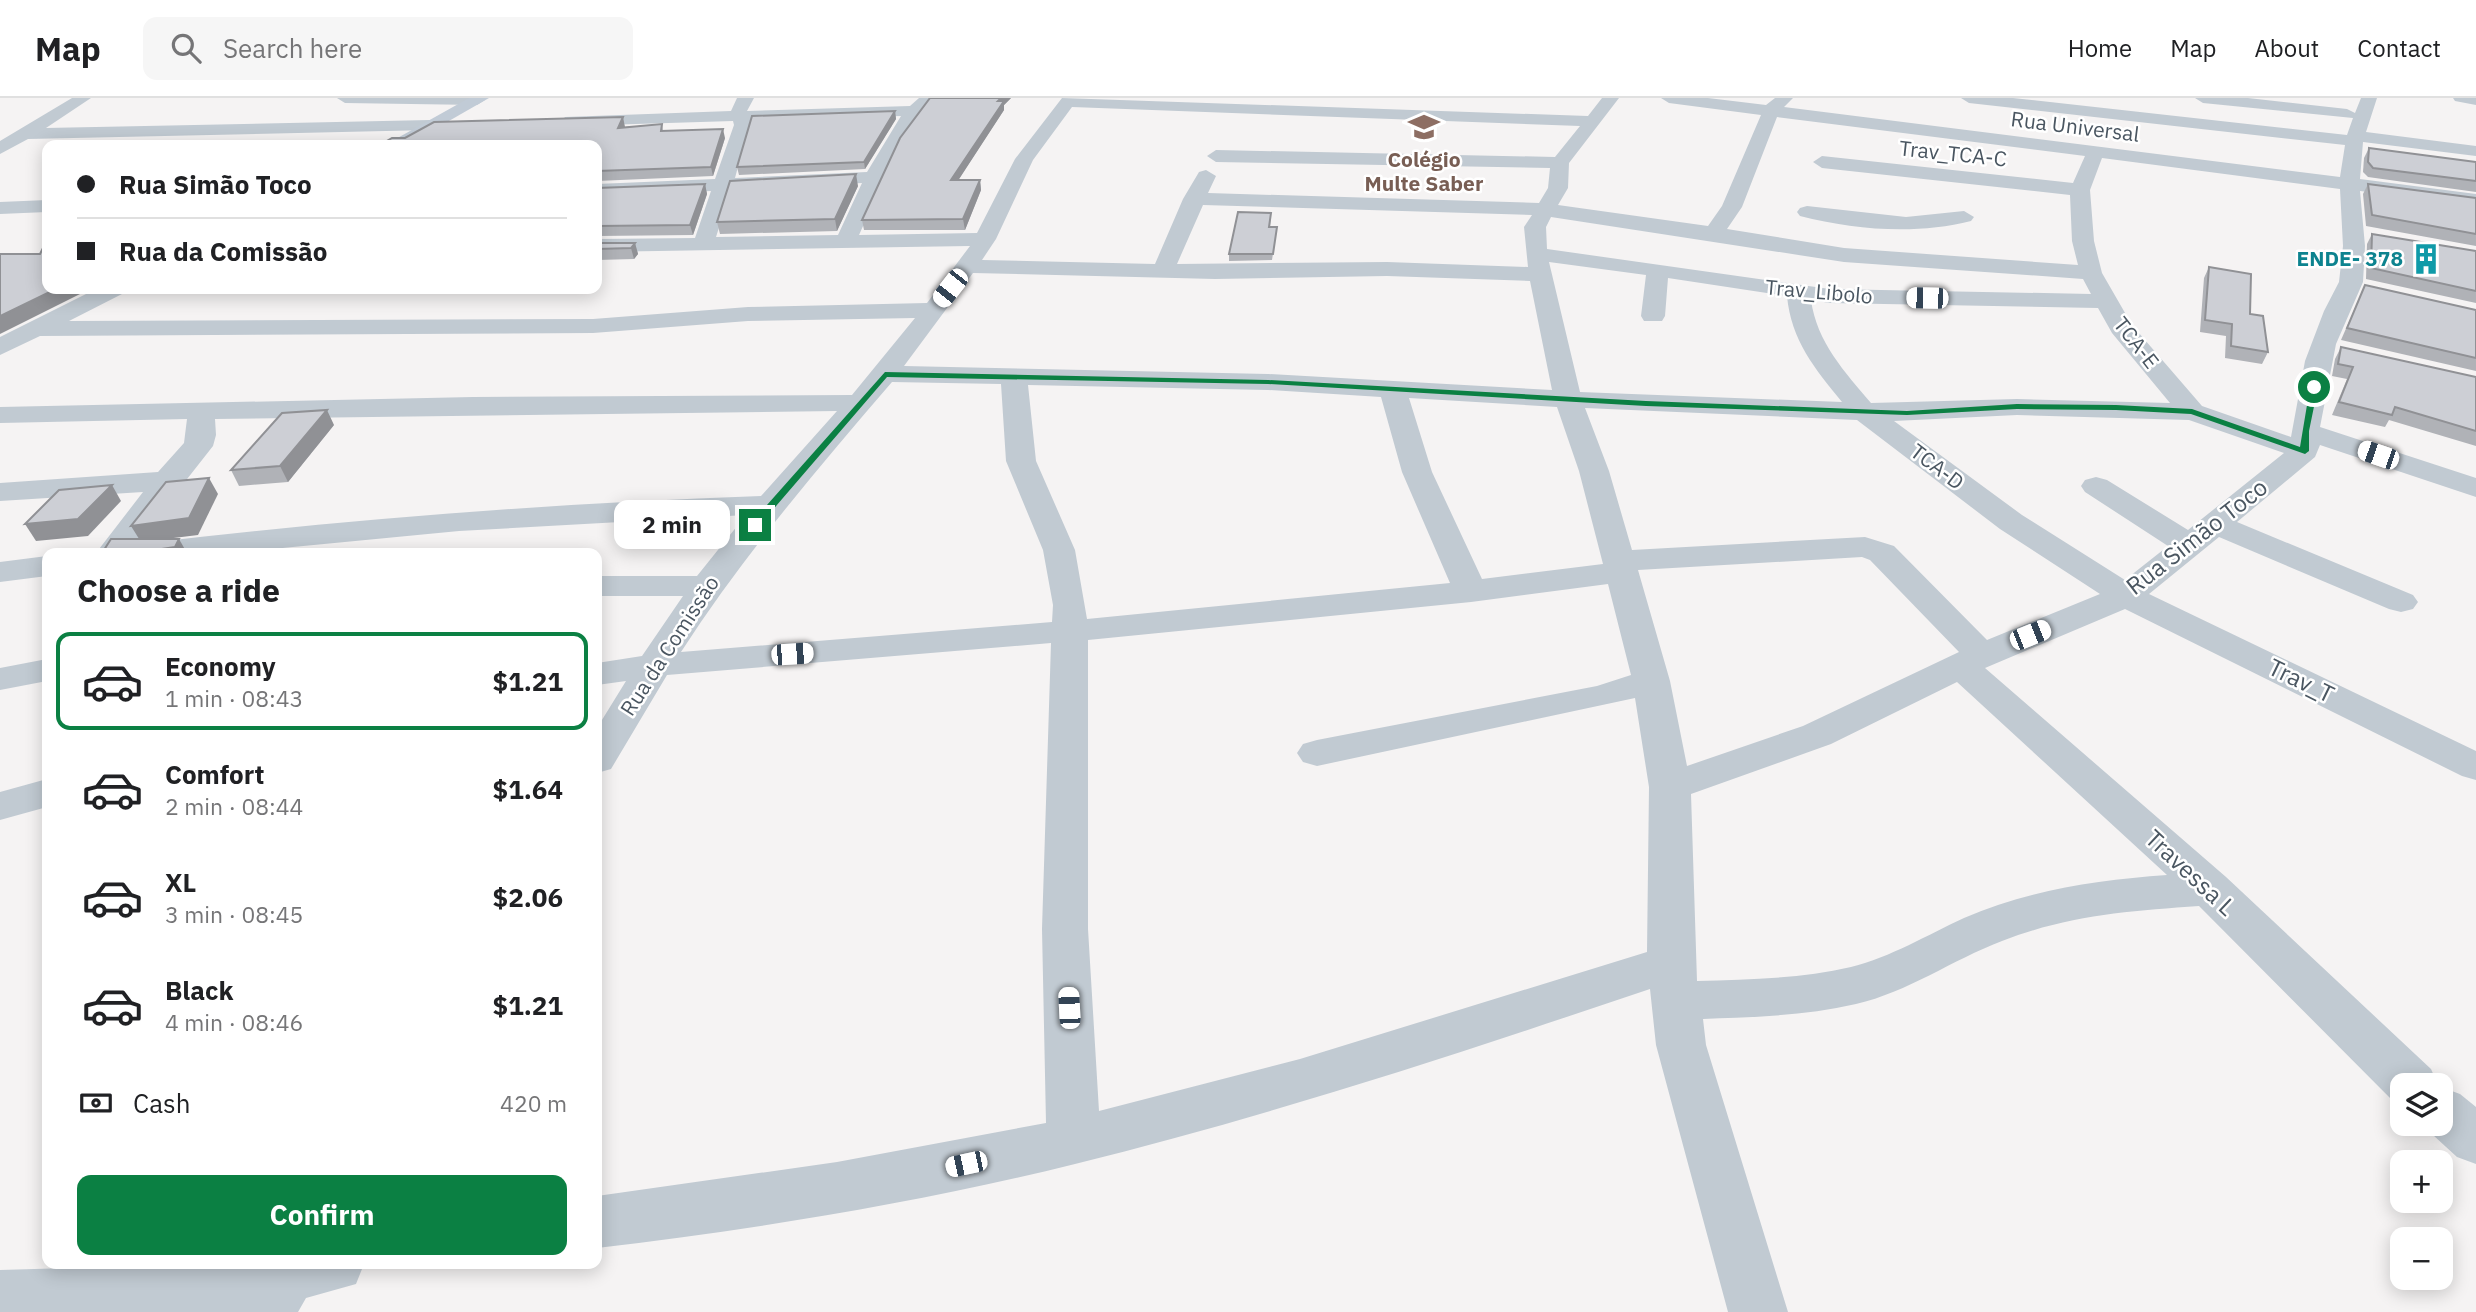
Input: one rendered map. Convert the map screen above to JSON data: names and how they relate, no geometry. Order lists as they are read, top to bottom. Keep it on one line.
{"streets":{"street":["Rua Universal","Trav_TCA-C","Trav_Libolo","TCA-E","TCA-D","Rua Simão Toco","Rua da Comissão","Trav_T","Travessa L"]},"crossings":[["Rua Universal","TCA-E"],["Trav_TCA-C","TCA-E"],["Trav_Libolo","TCA-E"],["Trav_Libolo","TCA-D"],["Trav_Libolo","Rua da Comissão"],["TCA-D","Rua Simão Toco"],["TCA-D","Trav_T"],["Rua Simão Toco","Trav_T"],["Rua Simão Toco","Travessa L"],["Rua da Comissão","Travessa L"]],"places":{"school or university":["Colégio Multe Saber"],"building":["ENDE- 378"]},"page":{"header":"Map","search":"Search here","nav":["Home","Map","About","Contact"],"banner":["Rua Simão Toco","Rua da Comissão"],"bubble":"2 min","heading":"Choose a ride","list":[{"name":"Economy","note":"1 min · 08:43","value":"$1.21"},{"name":"Comfort","note":"2 min · 08:44","value":"$1.64"},{"name":"XL","note":"3 min · 08:45","value":"$2.06"},{"name":"Black","note":"4 min · 08:46","value":"$1.21"}],"pay":["Cash","420 m"],"map_buttons":["+","−"],"buttons":"Confirm"}}
